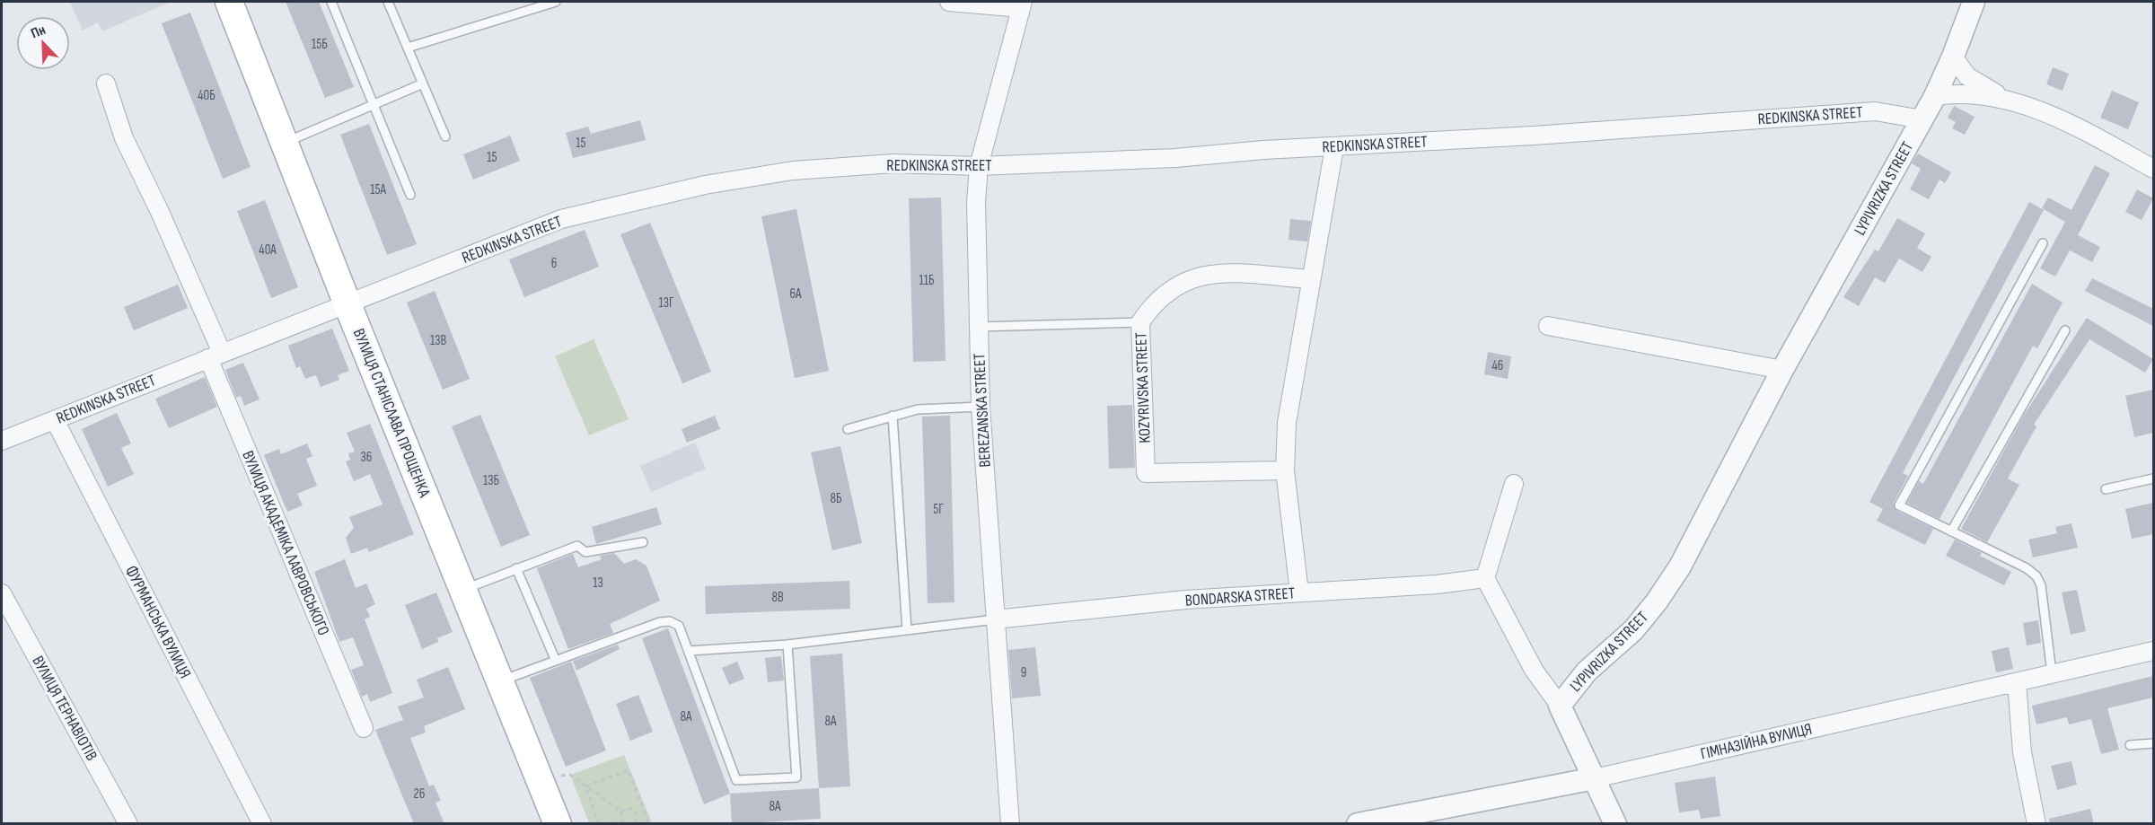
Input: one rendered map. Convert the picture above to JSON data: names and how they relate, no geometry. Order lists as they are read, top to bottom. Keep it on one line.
{"streets":{"main road":["ВУЛИЦЯ СТАНІСЛАВА ПРОЩЕНКА"],"street":["REDKINSKA STREET","LYPIVRIZKA STREET","KOZYRIVSKA STREET","BEREZANSKA STREET","ВУЛИЦЯ АКАДЕМІКА ЛАВРОВСЬКОГО","BONDARSKA STREET","ФУРМАНСЬКА ВУЛИЦЯ","ВУЛИЦЯ ТЕРНАВІОТІВ","ГІМНАЗІЙНА ВУЛИЦЯ"]},"crossings":[["REDKINSKA STREET","LYPIVRIZKA STREET"],["REDKINSKA STREET","BEREZANSKA STREET"],["REDKINSKA STREET","ВУЛИЦЯ СТАНІСЛАВА ПРОЩЕНКА"],["REDKINSKA STREET","ВУЛИЦЯ АКАДЕМІКА ЛАВРОВСЬКОГО"],["REDKINSKA STREET","ФУРМАНСЬКА ВУЛИЦЯ"],["LYPIVRIZKA STREET","ГІМНАЗІЙНА ВУЛИЦЯ"],["BEREZANSKA STREET","BONDARSKA STREET"]],"house_numbers":["15Б","40Б","15","15","15А","40А","6","11Б","6А","13Г","13В","46","36","13Б","8Б","5Г","13","8В","9","8А","8А","26","8А"],"north":"top left"}
